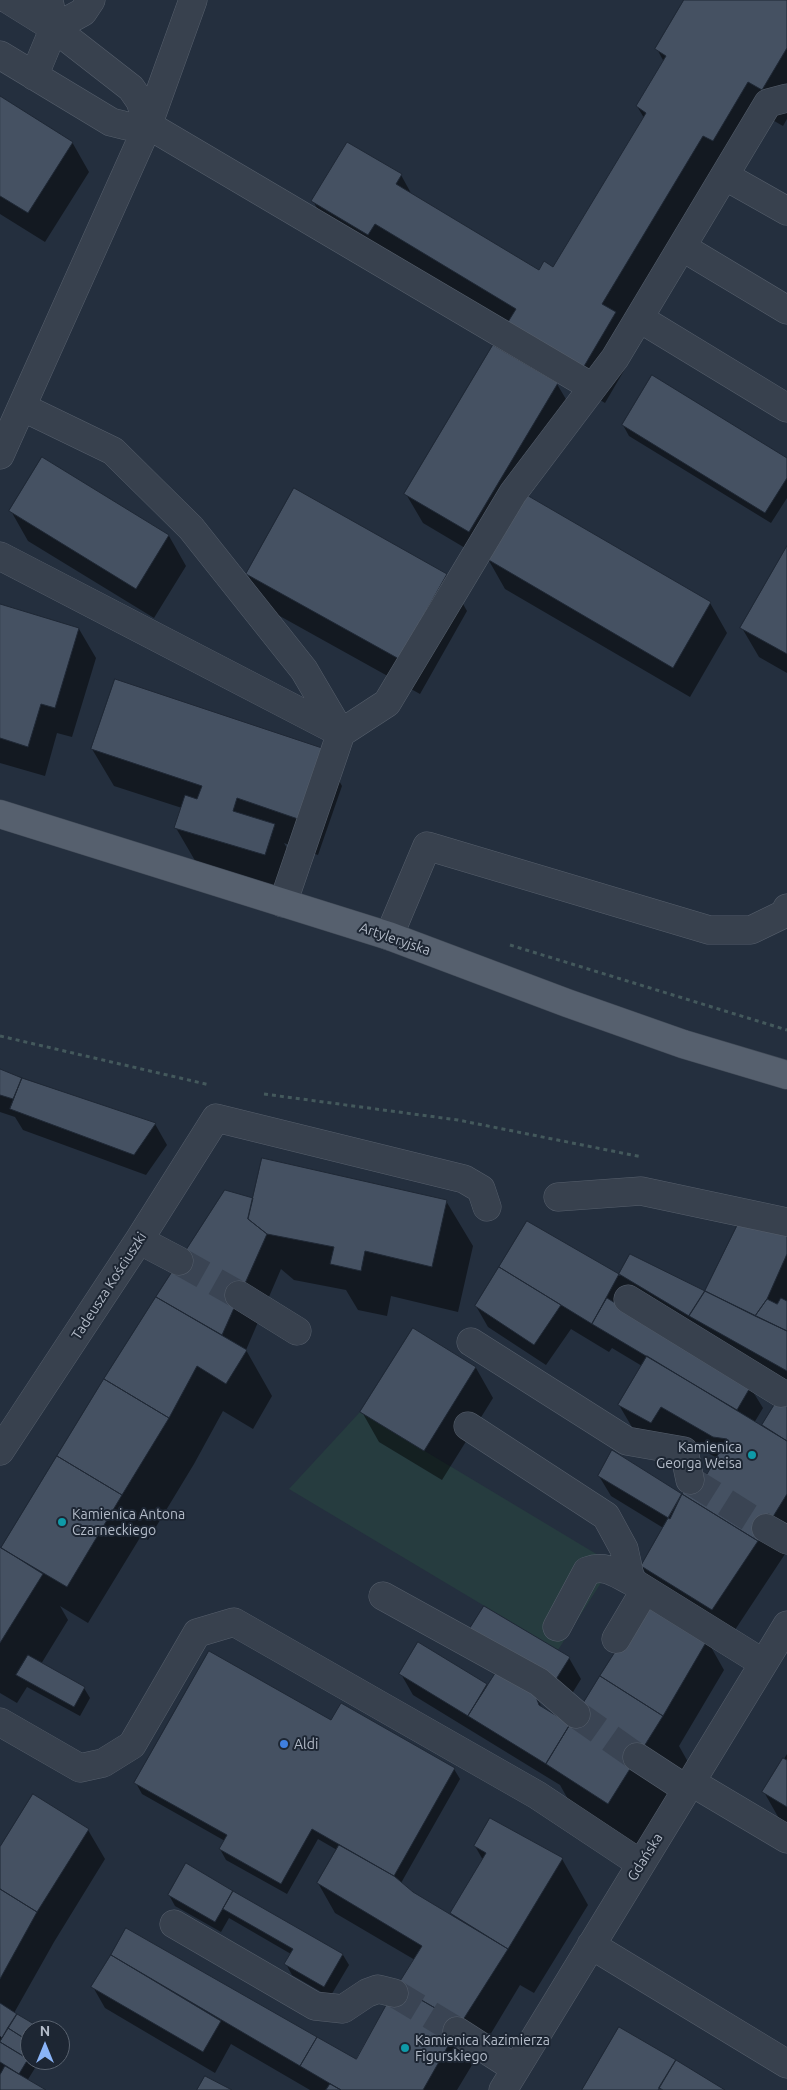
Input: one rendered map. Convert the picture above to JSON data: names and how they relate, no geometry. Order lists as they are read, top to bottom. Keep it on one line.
{"streets":{"main road":["Artyleryjska"],"street":["Tadeusza Kościuszki","Gdańska"]},"places":["Kamienica Georga Weisa","Kamienica Antona Czarneckiego","Aldi","Kamienica Kazimierza Figurskiego"],"north":"top"}
